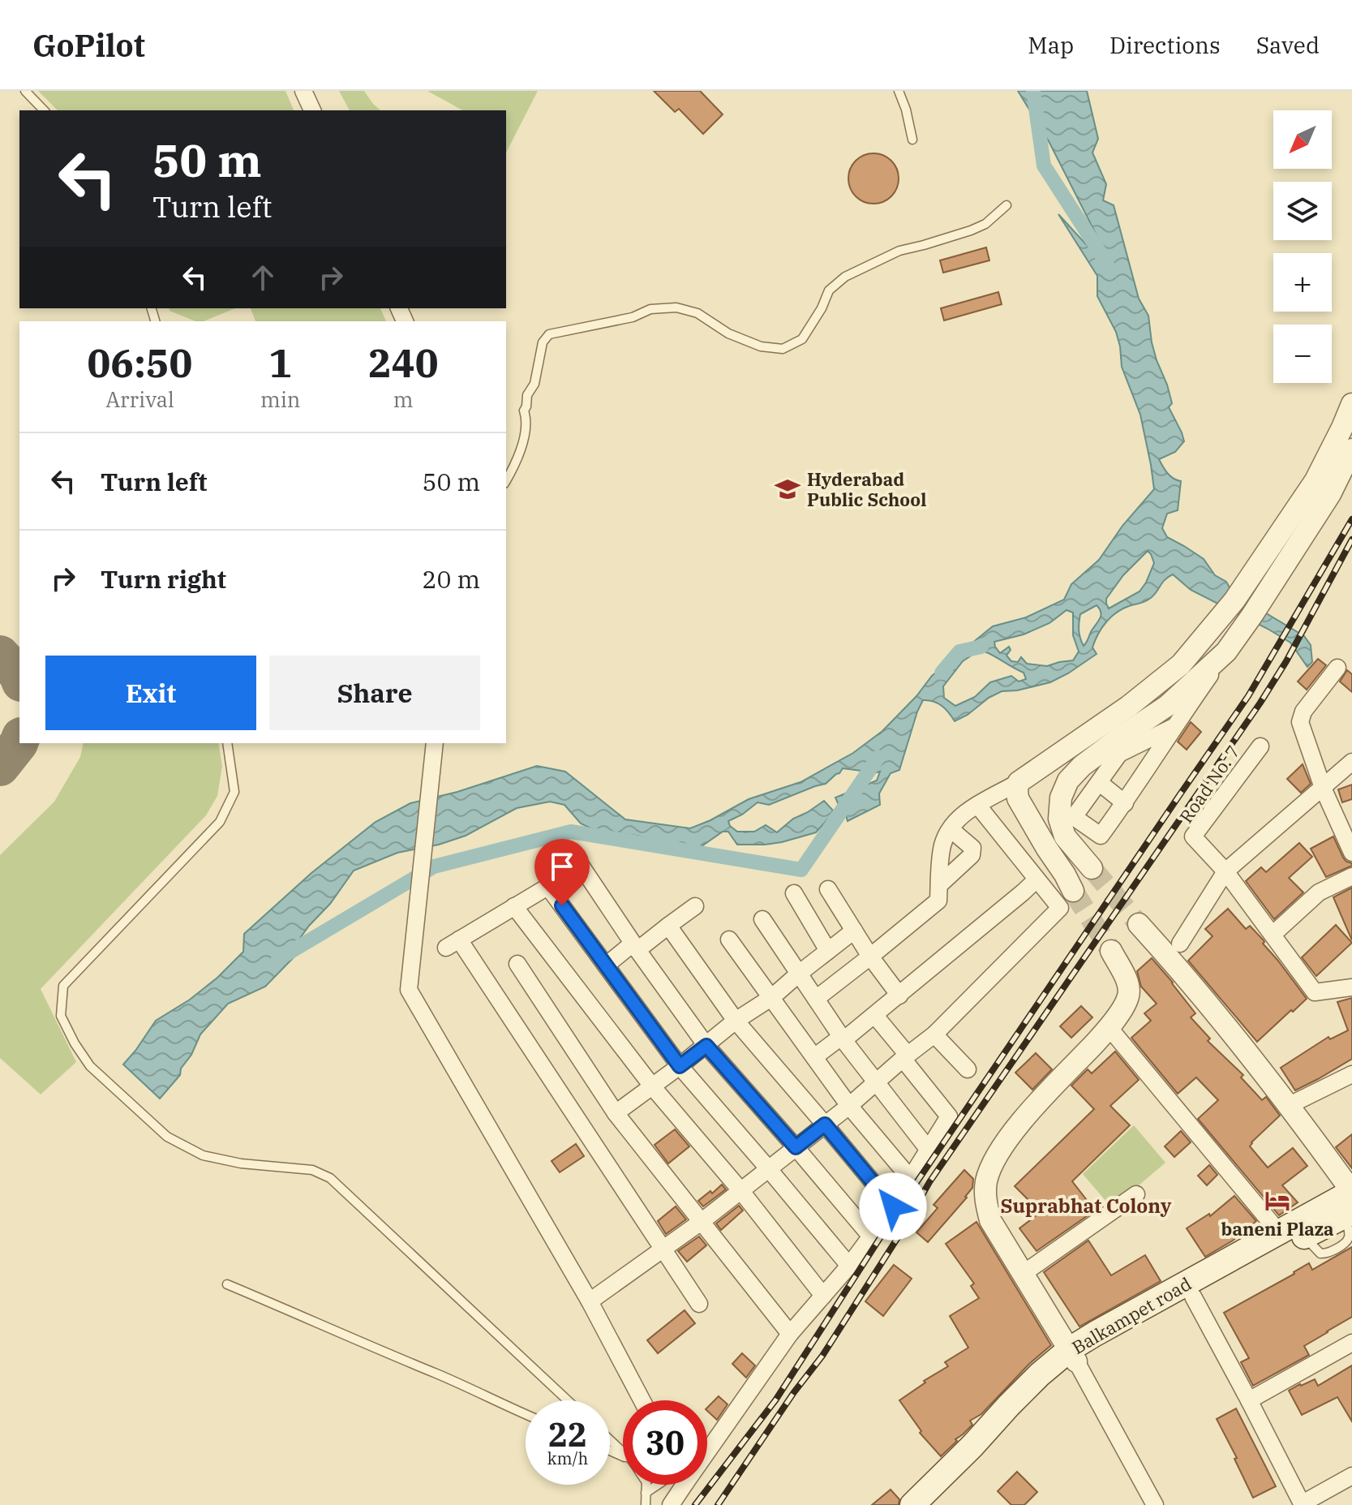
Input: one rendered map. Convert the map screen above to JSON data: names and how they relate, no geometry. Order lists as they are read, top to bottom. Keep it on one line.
{"streets":{"main road":["Balkampet road"],"street":["Road No. 7"]},"districts":["Suprabhat Colony"],"places":{"school or university":["Hyderabad Public School"],"hotel":["baneni Plaza"]},"north":"bottom left","page":{"header":"GoPilot","nav":["Map","Directions","Saved"],"map_buttons":["+","−"],"turn":["50 m","Turn left"],"eta":["06:50","Arrival","1","min","240","m"],"list":[{"name":"Turn left","value":"50 m"},{"name":"Turn right","value":"20 m"}],"buttons":["Exit","Share"],"speed":"22 km/h","limit":"30"}}
